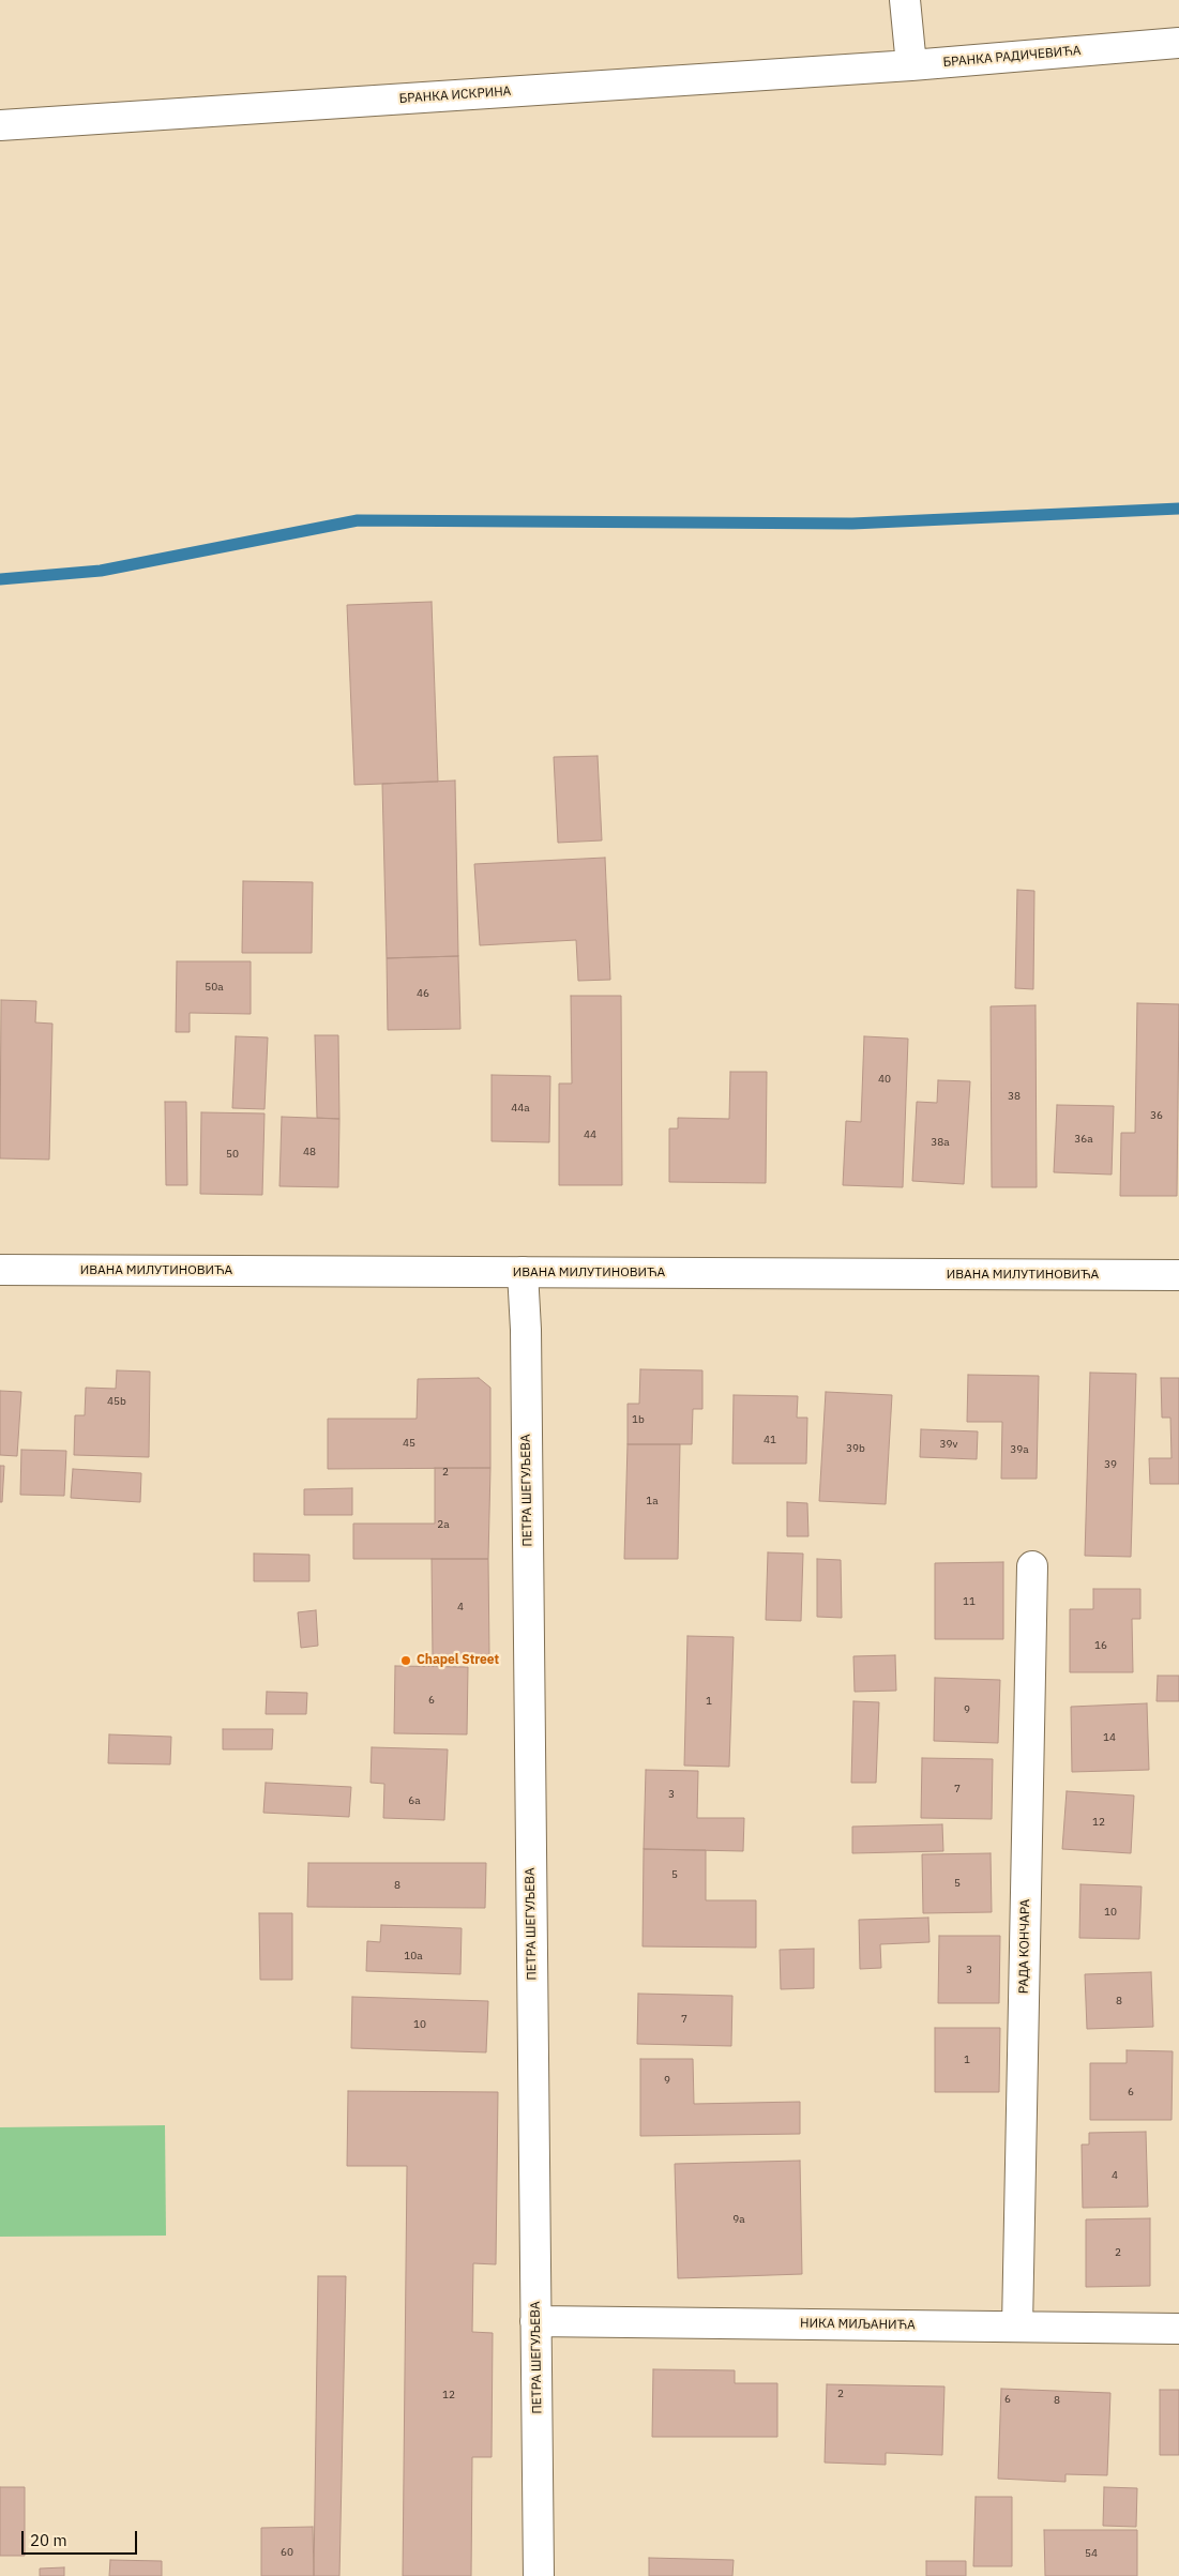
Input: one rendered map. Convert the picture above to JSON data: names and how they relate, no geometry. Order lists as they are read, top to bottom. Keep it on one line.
{"streets":{"street":["БРАНКА РАДИЧЕВИЋА","БРАНКА ИСКРИНА","ИВАНА МИЛУТИНОВИЋА","ПЕТРА ШЕГУЉЕВА","РАДА КОНЧАРА","НИКА МИЉАНИЋА"]},"crossings":[["БРАНКА РАДИЧЕВИЋА","БРАНКА ИСКРИНА"],["ИВАНА МИЛУТИНОВИЋА","ПЕТРА ШЕГУЉЕВА"],["ПЕТРА ШЕГУЉЕВА","НИКА МИЉАНИЋА"],["РАДА КОНЧАРА","НИКА МИЉАНИЋА"]],"places":["Chapel Street"],"house_numbers":["50a","46","40","38","44a","36","44","36a","38a","48","50","45b","1b","41","45","39v","39b","39a","39","2","1a","2a","11","4","16","6","1","9","14","7","3","6a","12","5","5","8","10","10a","3","8","7","10","1","9","6","4","9a","2","2","12","6","8","60","54"],"scale_bar":"20 m"}
